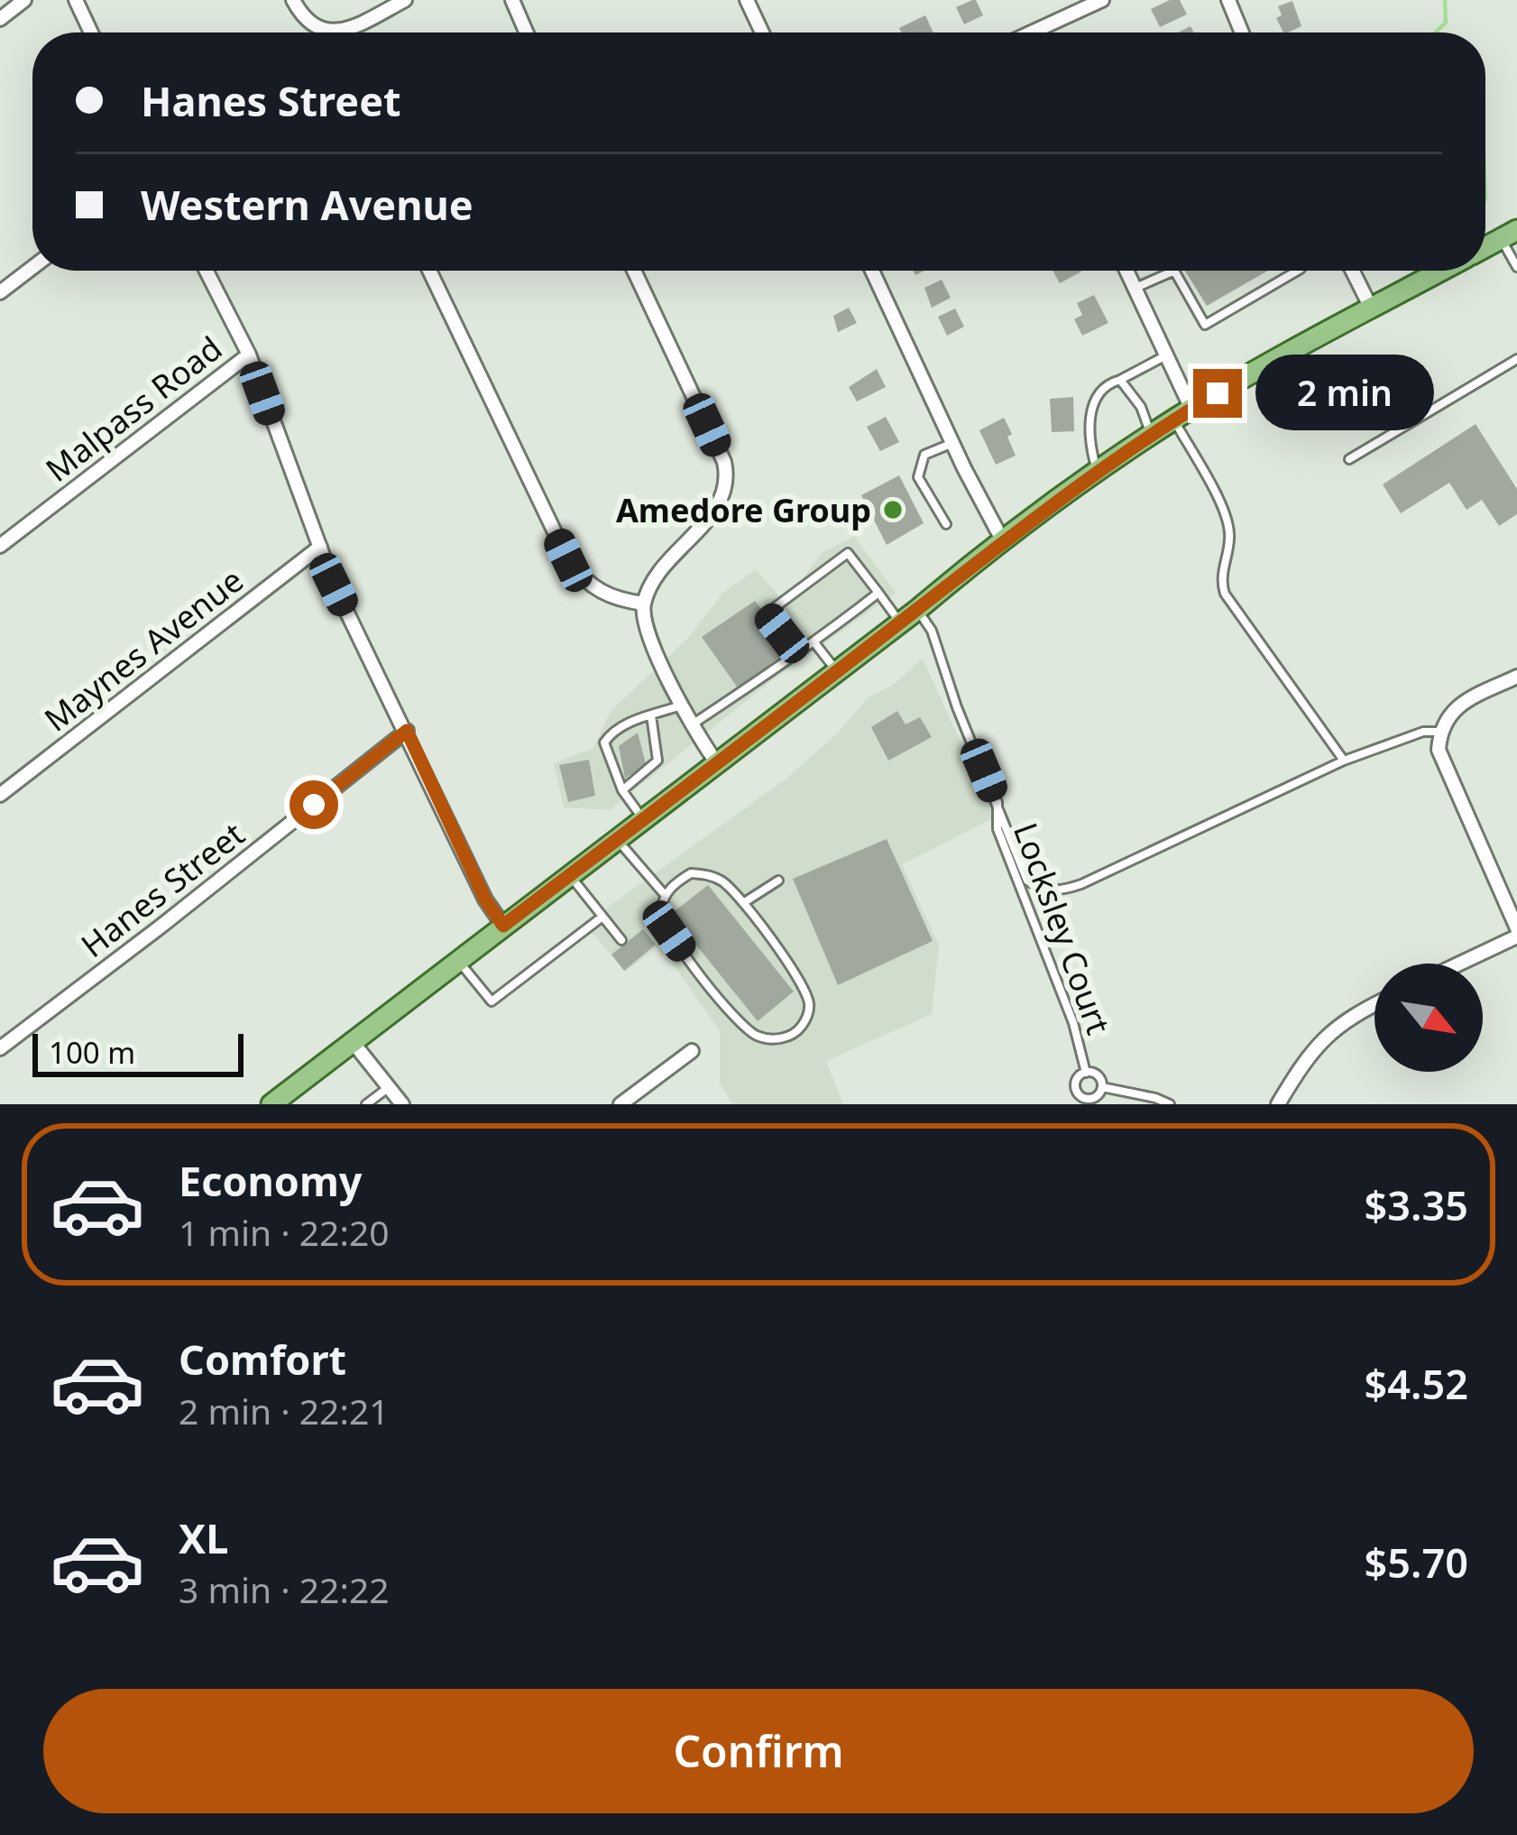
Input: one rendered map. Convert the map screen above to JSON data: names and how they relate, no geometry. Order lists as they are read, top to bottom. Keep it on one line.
{"streets":{"street":["Malpass Road","Maynes Avenue","Hanes Street"],"lane":["Locksley Court"]},"places":["Amedore Group"],"scale_bar":"100 m","north":"bottom right","page":{"banner":["Hanes Street","Western Avenue"],"bubble":"2 min","scale":"100 m","list":[{"name":"Economy","note":"1 min · 22:20","value":"$3.35"},{"name":"Comfort","note":"2 min · 22:21","value":"$4.52"},{"name":"XL","note":"3 min · 22:22","value":"$5.70"}],"buttons":"Confirm"}}
